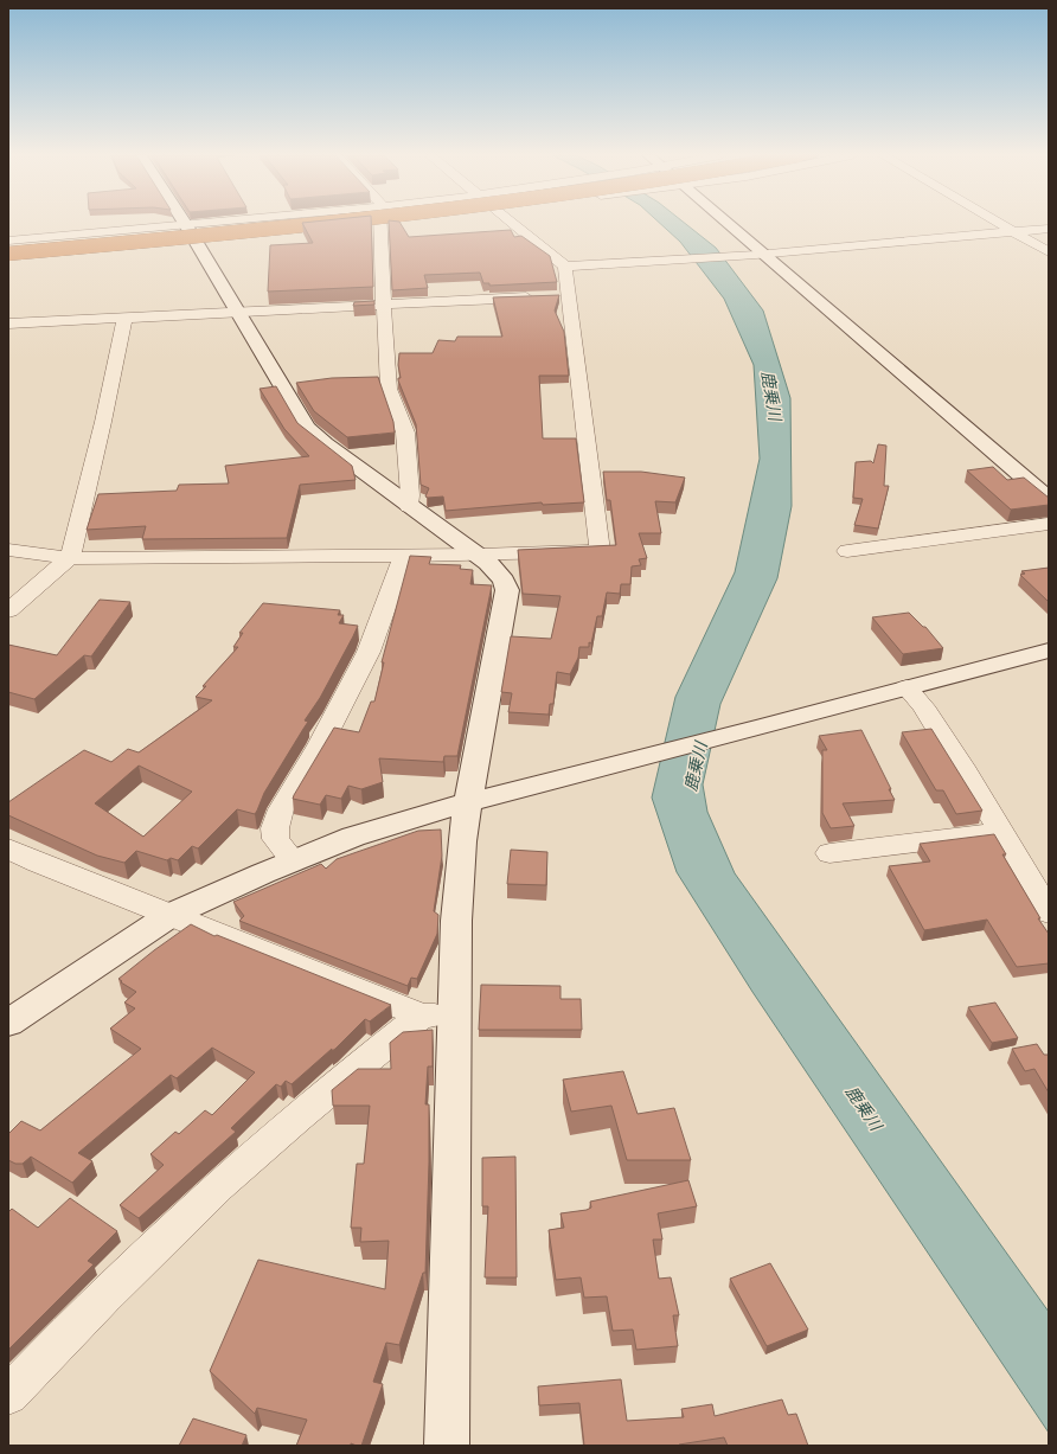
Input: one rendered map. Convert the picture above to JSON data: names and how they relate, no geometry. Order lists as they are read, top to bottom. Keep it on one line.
{"water":["鹿乗川"]}
